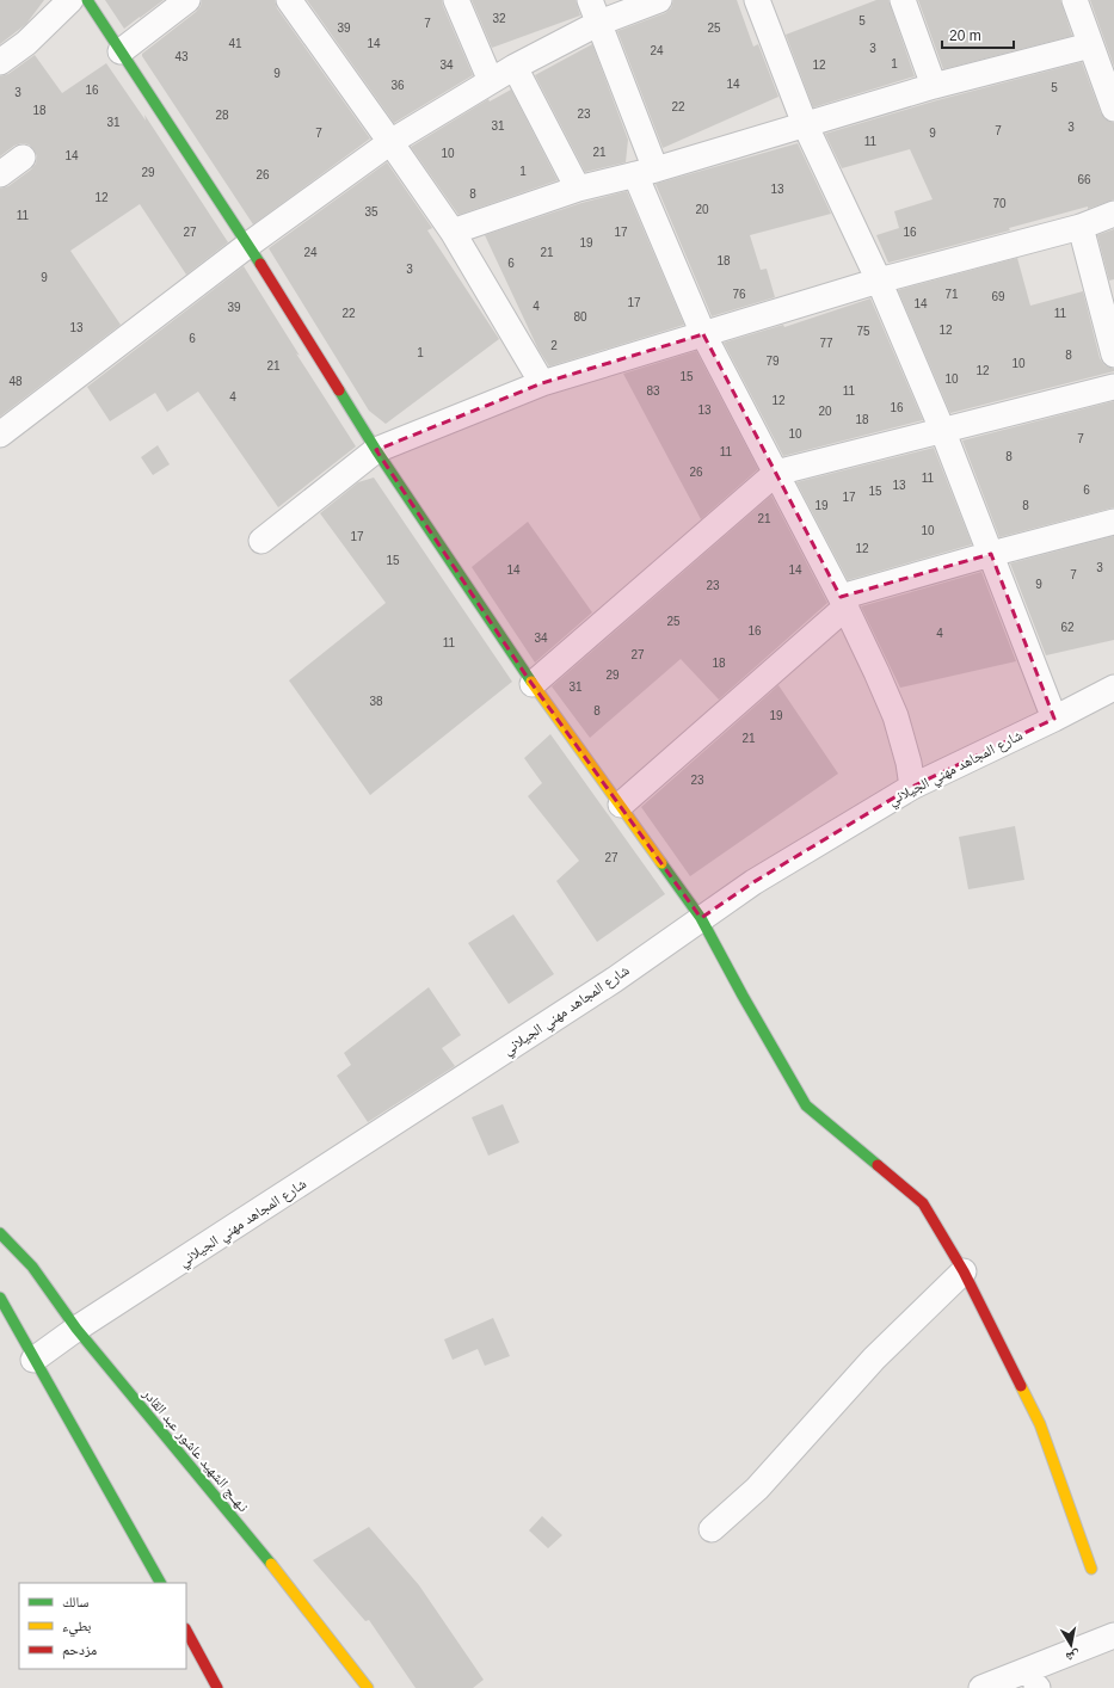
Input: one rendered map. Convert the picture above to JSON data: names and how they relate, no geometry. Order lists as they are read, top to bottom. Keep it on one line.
{"streets":{"street":["شارع المجاهد مهني الجيلاني","نـهــج الشهيد عاشور عبد القادر"]},"crossings":[["شارع المجاهد مهني الجيلاني","نـهــج الشهيد عاشور عبد القادر"]],"house_numbers":["32","5","7","39","25","41","14","3","24","43","1","34","12","9","14","36","5","16","3","22","18","23","28","31","31","3","7","7","9","11","21","10","14","1","29","26","66","13","8","12","70","20","35","11","27","17","16","19","24","21","18","6","3","9","76","71","69","17","14","4","39","22","11","80","13","12","75","6","77","2","1","8","79","10","21","12","15","10","48","83","11","4","12","16","13","20","18","10","7","11","8","26","11","13","6","15","17","19","8","21","10","17","12","15","3","14","14","7","9","23","25","62","16","4","34","11","27","18","29","31","38","8","19","21","23","27"],"legend":["سالك","بطيء","مزدحم"],"scale_bar":"20 m","north":"bottom"}
